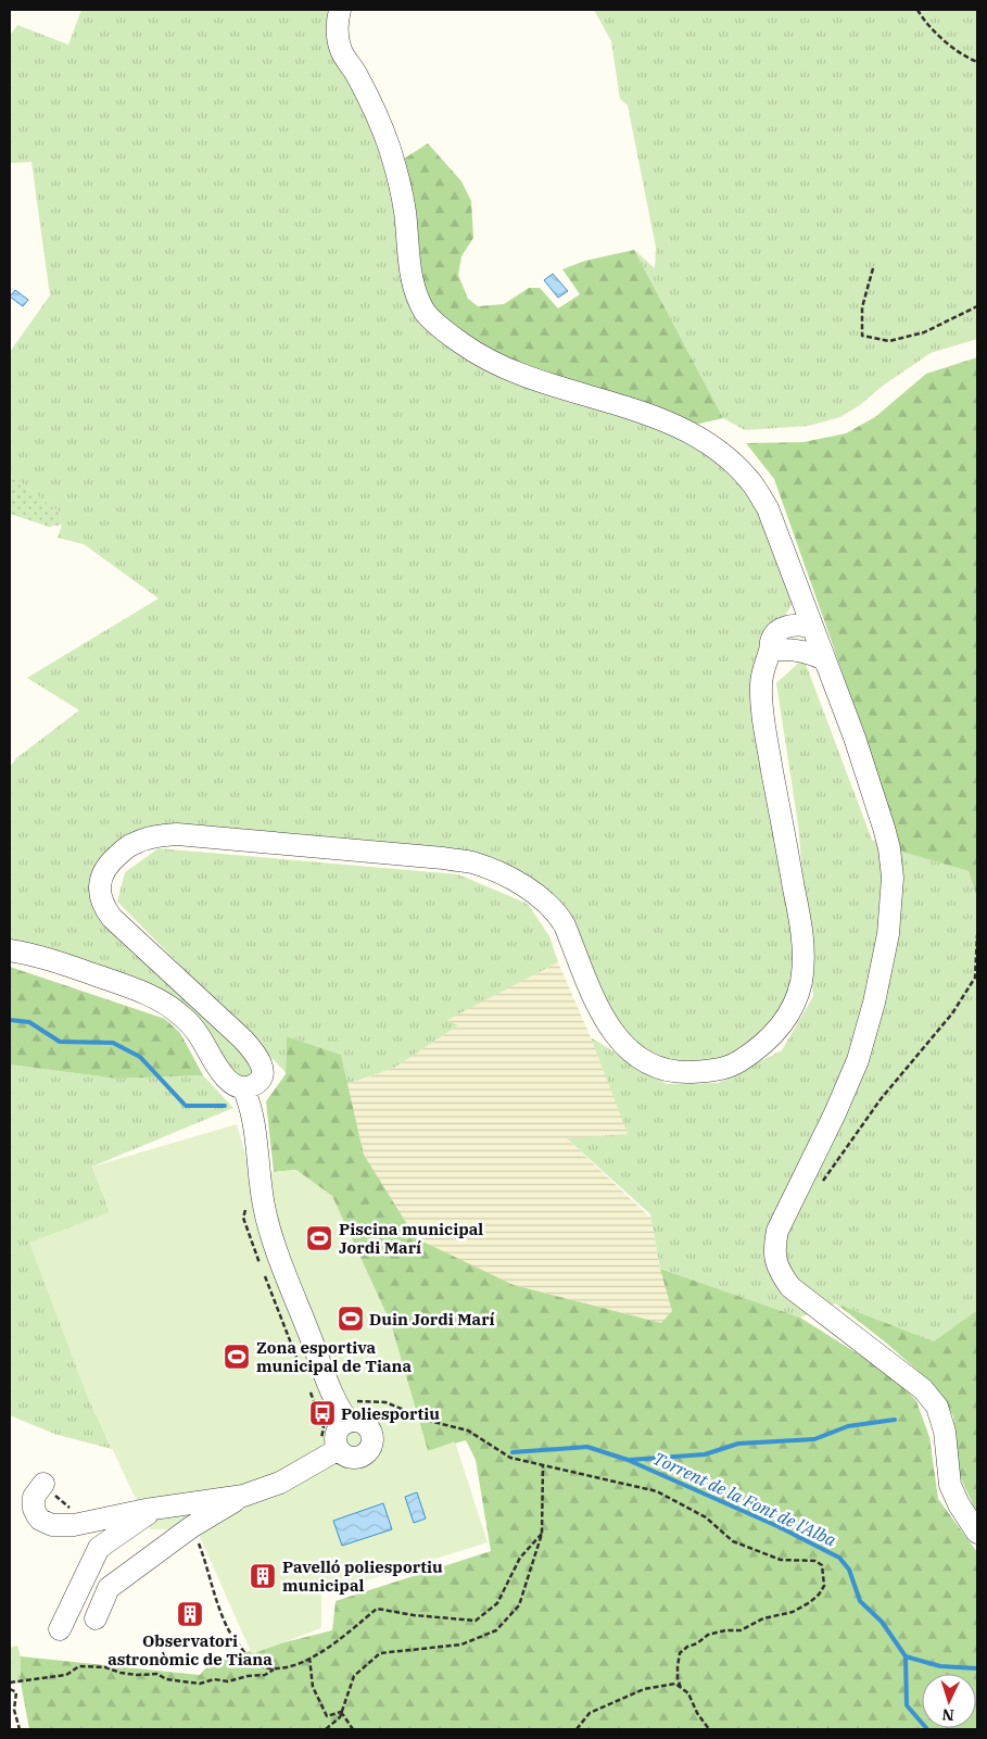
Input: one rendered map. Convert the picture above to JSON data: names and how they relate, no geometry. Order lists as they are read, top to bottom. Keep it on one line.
{"water":["Torrent de la Font de l'Alba"],"places":{"sports":["Piscina municipal Jordi Marí","Duin Jordi Marí","Zona esportiva municipal de Tiana"],"bus stop":["Poliesportiu"],"building":["Pavelló poliesportiu municipal","Observatori astronòmic de Tiana"]},"north":"bottom"}
